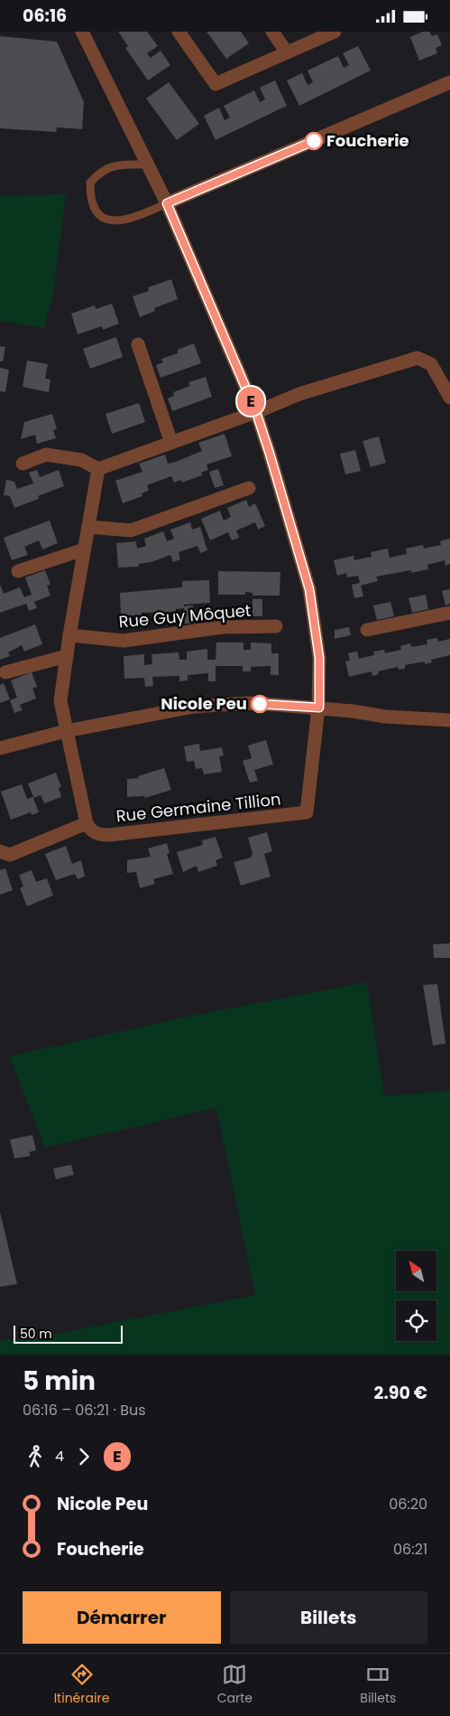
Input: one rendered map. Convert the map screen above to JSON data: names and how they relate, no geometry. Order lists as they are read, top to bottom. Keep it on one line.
{"streets":{"street":["Rue Guy Môquet","Rue Germaine Tillion"]},"places":["Foucherie","Nicole Peu"],"lines":["bus line E"],"scale_bar":"50 m","north":"top left","page":{"status":"06:16","on_map":"E","scale":"50 m","heading":["5 min","06:16 – 06:21 · Bus","2.90 €"],"legs":["4","E"],"list":[{"name":"Nicole Peu","value":"06:20"},{"name":"Foucherie","value":"06:21"}],"buttons":["Démarrer","Billets"],"tabs":["Itinéraire","Carte","Billets"]}}
